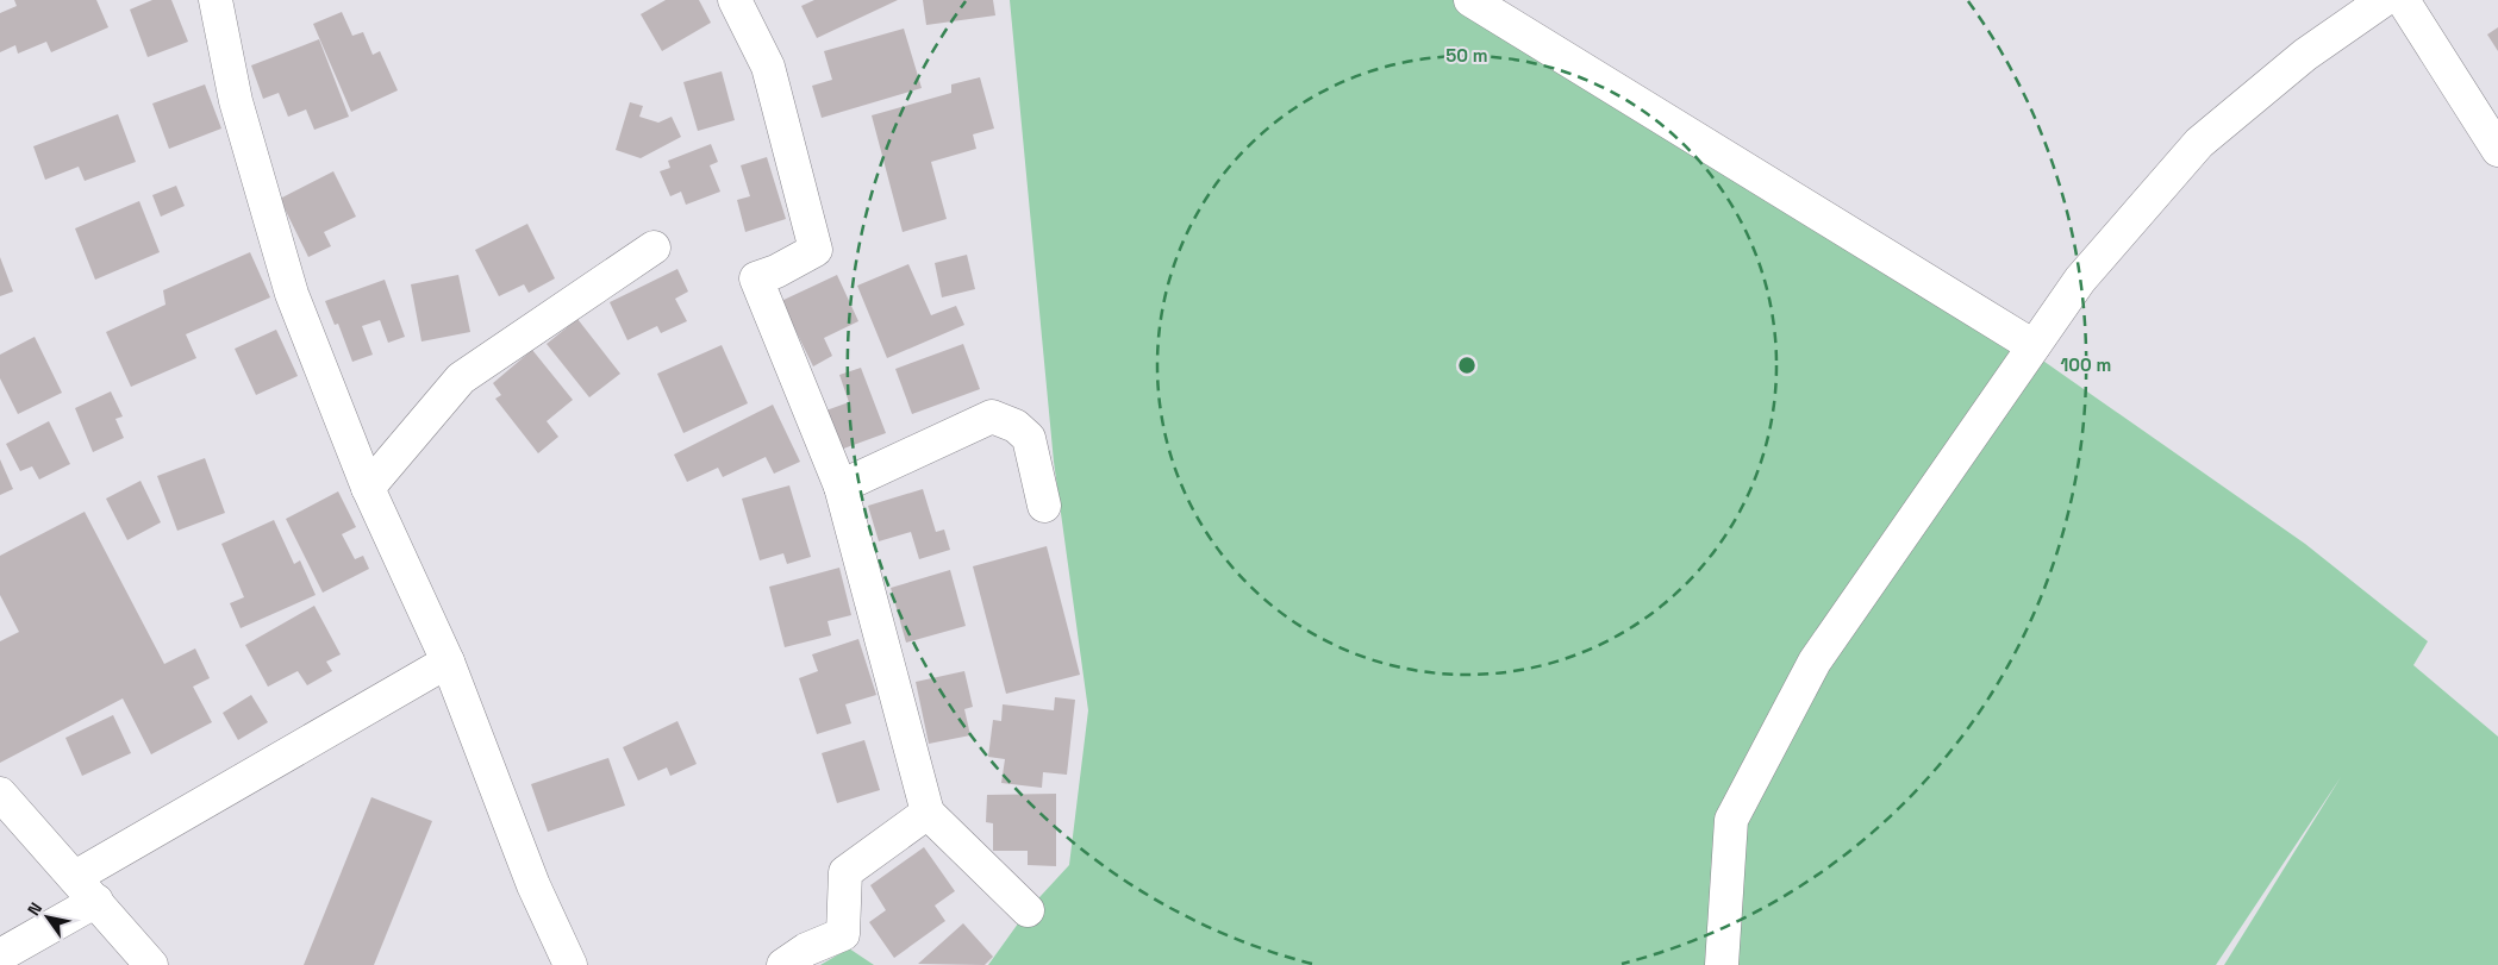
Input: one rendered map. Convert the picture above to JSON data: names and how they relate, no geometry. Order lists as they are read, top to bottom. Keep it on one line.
{"north":"top left","rings":["50 m","100 m"]}
